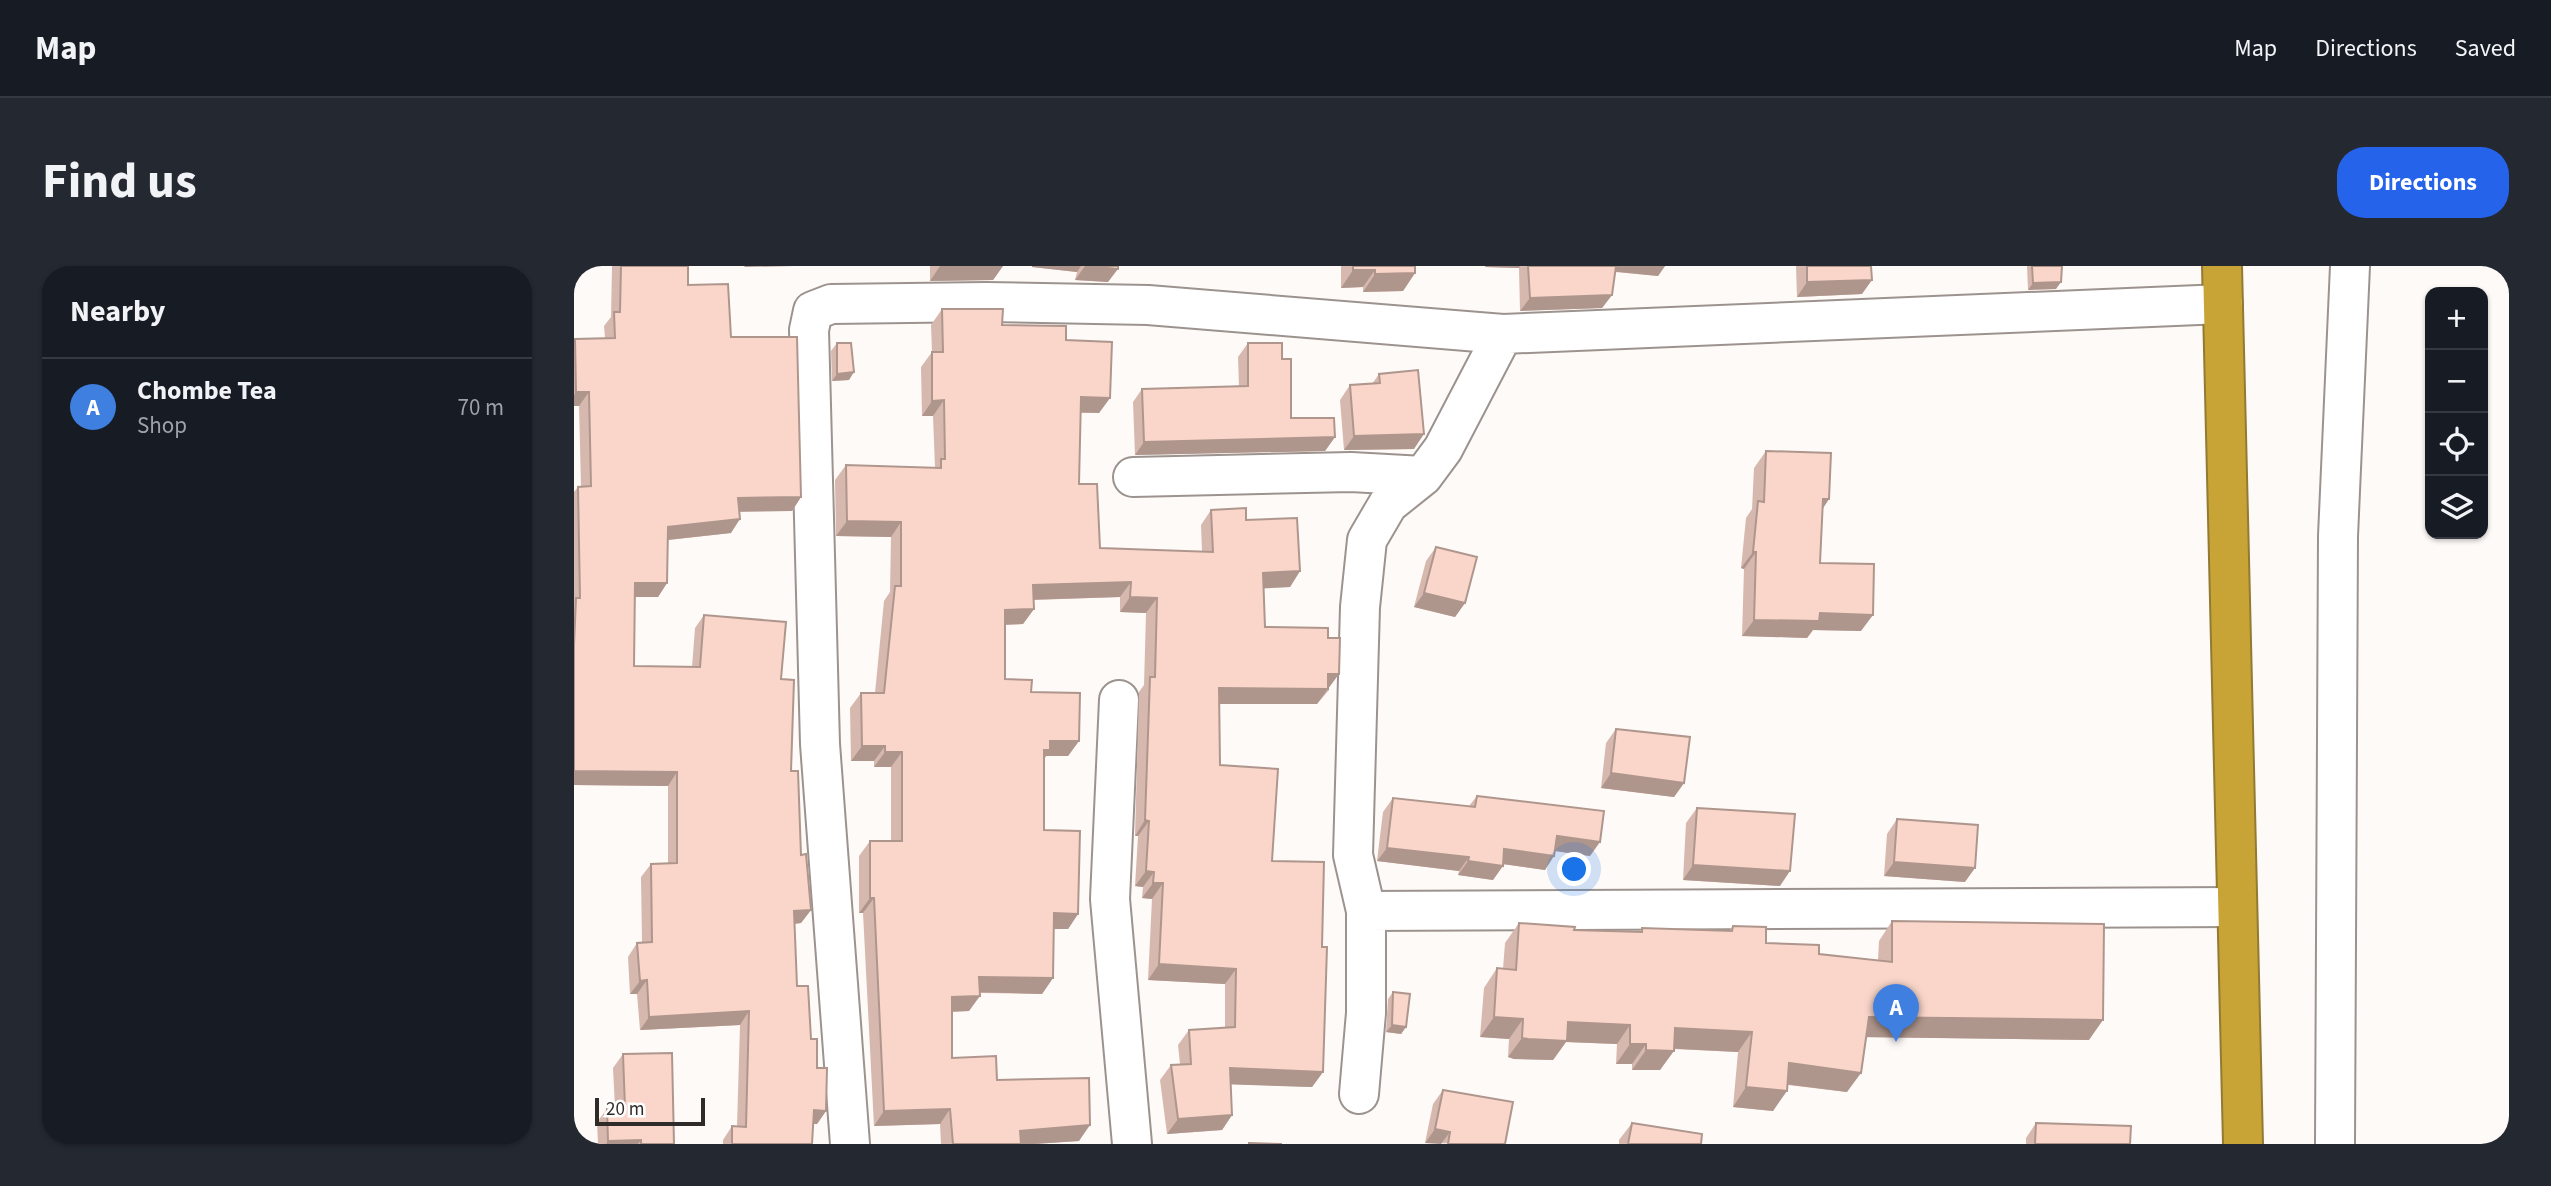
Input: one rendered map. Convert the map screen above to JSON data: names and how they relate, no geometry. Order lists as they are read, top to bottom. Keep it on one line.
{"scale_bar":"20 m","page":{"header":"Map","nav":["Map","Directions","Saved"],"title":"Find us","buttons":"Directions","heading":"Nearby","map_buttons":["+","−"],"list":[{"mark":"A","name":"Chombe Tea","note":"Shop","value":"70 m"}],"pins":"A","scale":"20 m"}}
